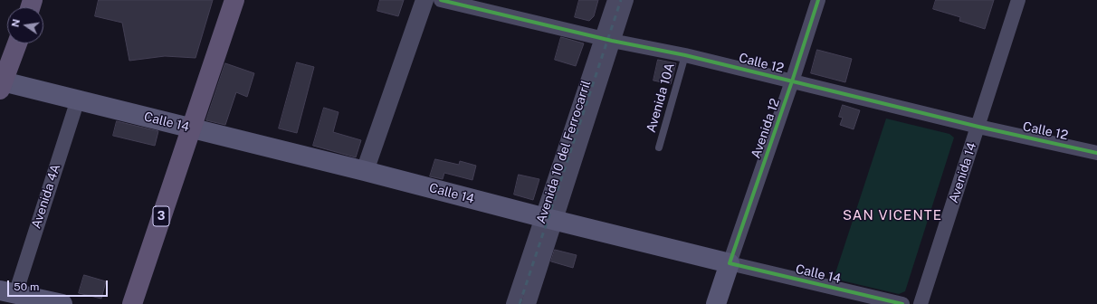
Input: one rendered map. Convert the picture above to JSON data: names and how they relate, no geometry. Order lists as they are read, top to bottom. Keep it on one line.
{"streets":{"main road":["Calle 14","Avenida 12","3"],"street":["Calle 12","Avenida 10 del Ferrocarril","Avenida 14","Avenida 4A"],"lane":["Avenida 10A"]},"crossings":[["Calle 12","Avenida 10A"],["Calle 12","Avenida 12"],["Calle 12","Avenida 10 del Ferrocarril"],["Calle 12","Avenida 14"],["Calle 14","Avenida 12"],["Calle 14","Avenida 10 del Ferrocarril"],["Calle 14","Avenida 4A"],["Calle 14","3"]],"districts":["SAN VICENTE"],"scale_bar":"50 m","north":"left"}
